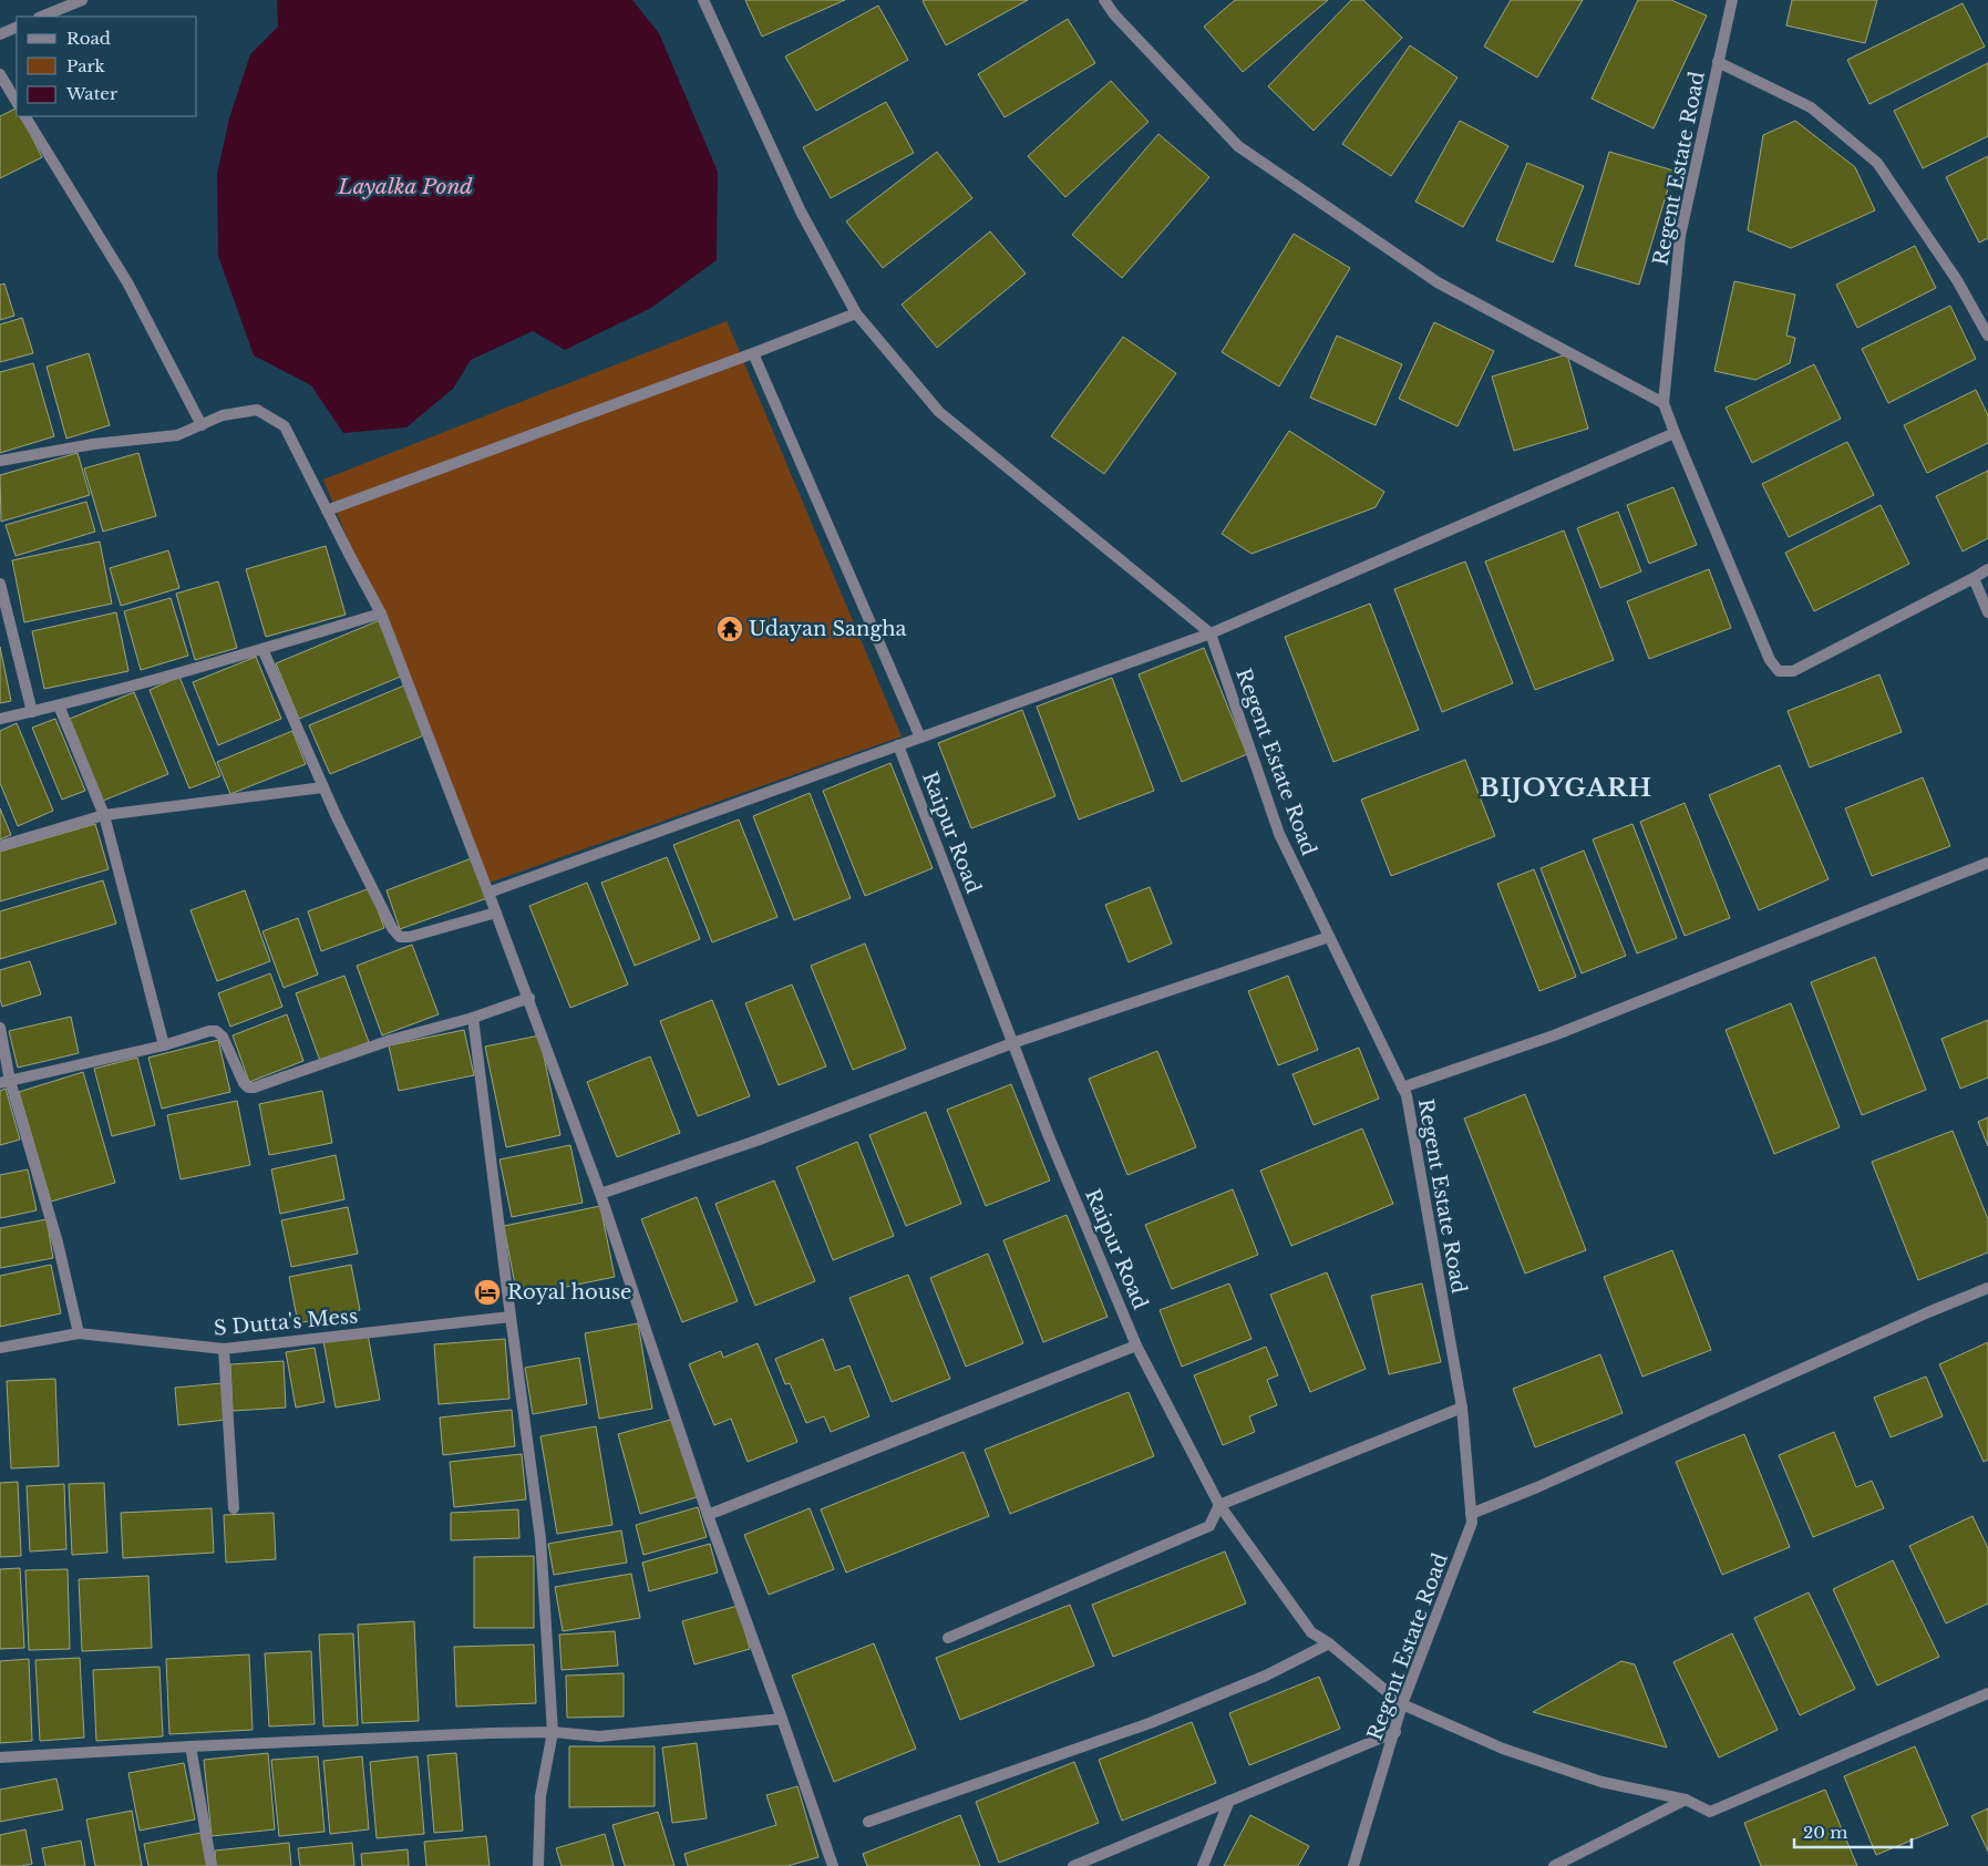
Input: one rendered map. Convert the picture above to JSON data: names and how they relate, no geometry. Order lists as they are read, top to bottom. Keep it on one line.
{"streets":{"street":["Regent Estate Road","Raipur Road","S Dutta's Mess"]},"crossings":[["Regent Estate Road","Raipur Road"]],"districts":["BIJOYGARH"],"water":["Layalka Pond"],"places":{"temple":["Udayan Sangha"],"hotel":["Royal house"]},"legend":["Road","Park","Water"],"scale_bar":"20 m"}
